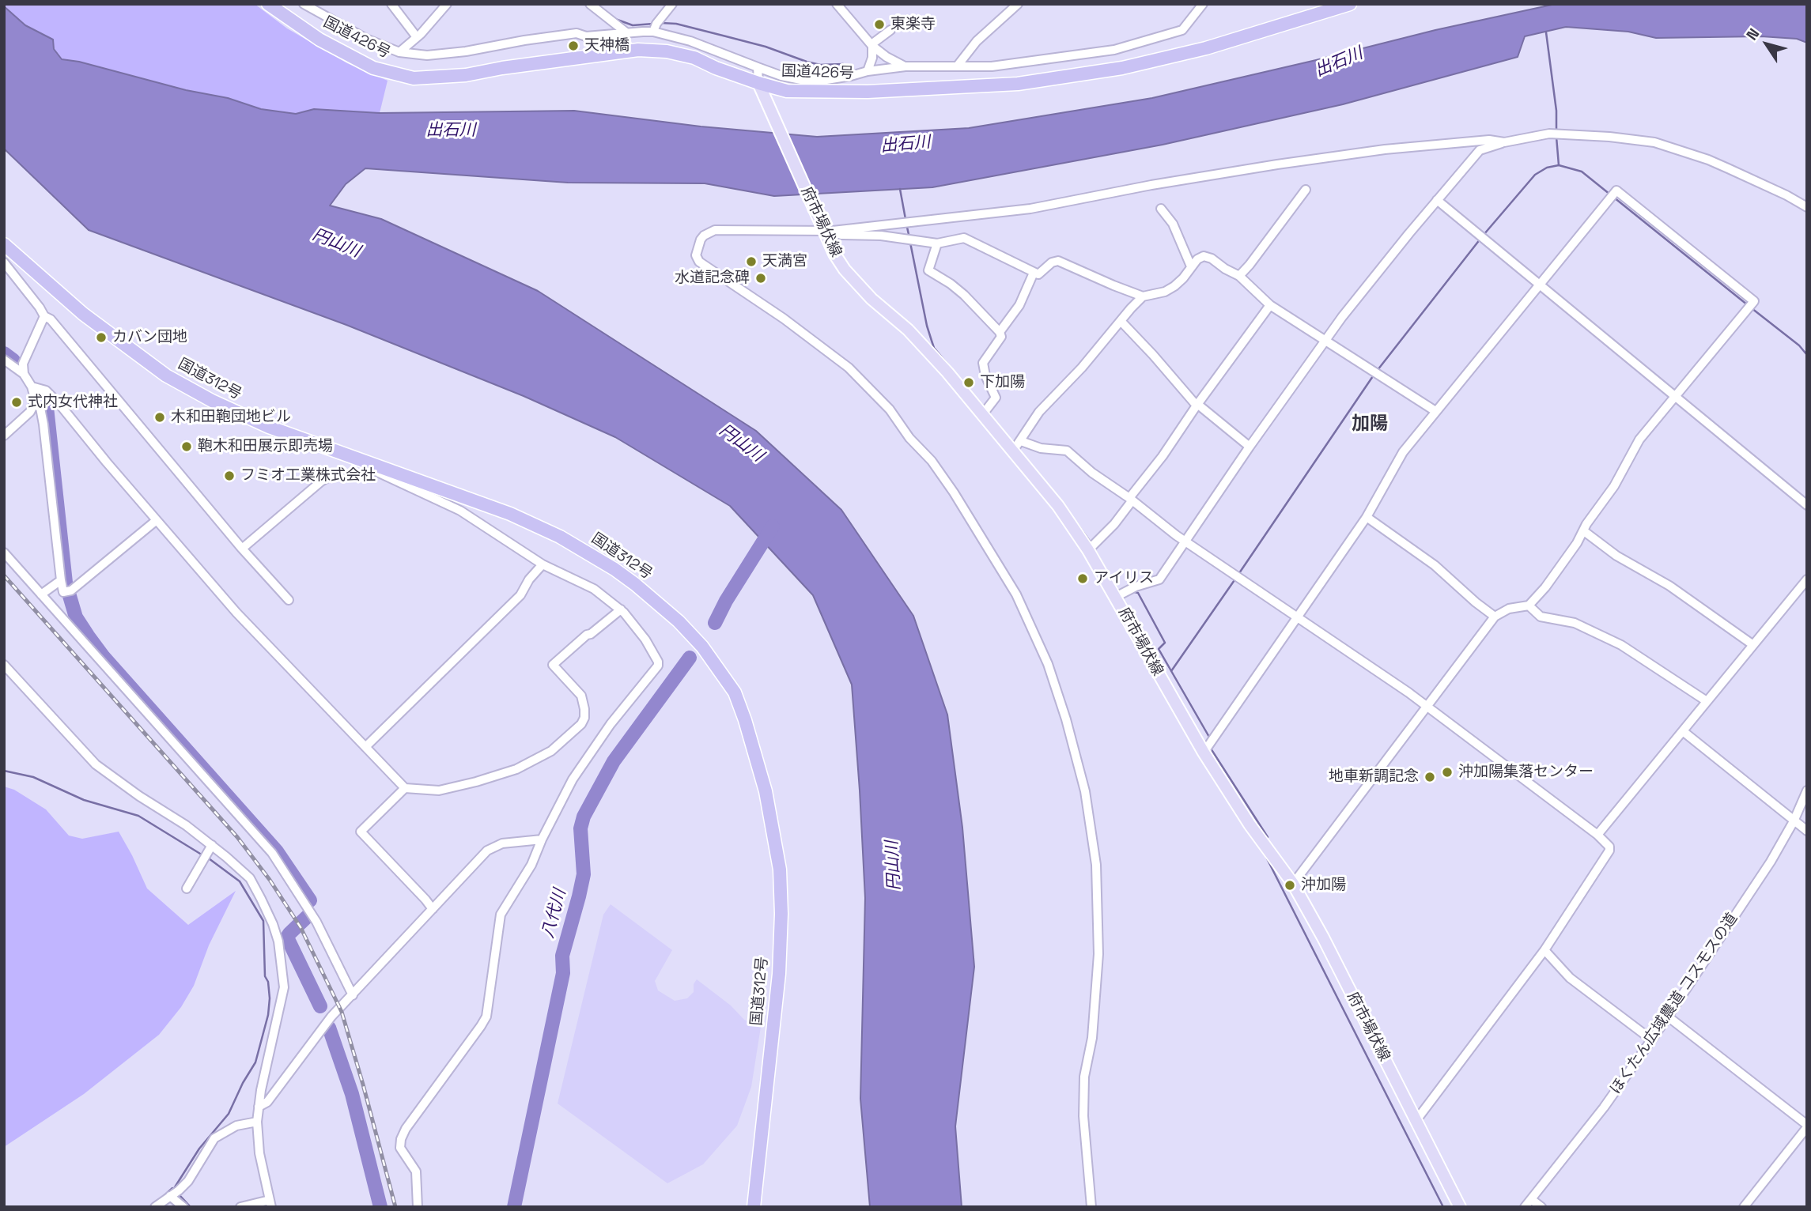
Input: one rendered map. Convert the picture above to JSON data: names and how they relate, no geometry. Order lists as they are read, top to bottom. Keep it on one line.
{"streets":{"highway":["国道426号","国道312号"],"main road":["府市場伏線"],"street":["ほくたん広域農道 コスモスの道"]},"crossings":[["国道426号","府市場伏線"]],"districts":["加陽"],"water":["出石川","円山川","八代川"],"places":["東楽寺","天神橋","天満宮","水道記念碑","カバン団地","下加陽","式内女代神社","木和田鞄団地ビル","鞄木和田展示即売場","フミオ工業株式会社","アイリス","沖加陽集落センター","地車新調記念","沖加陽"],"north":"top left"}
